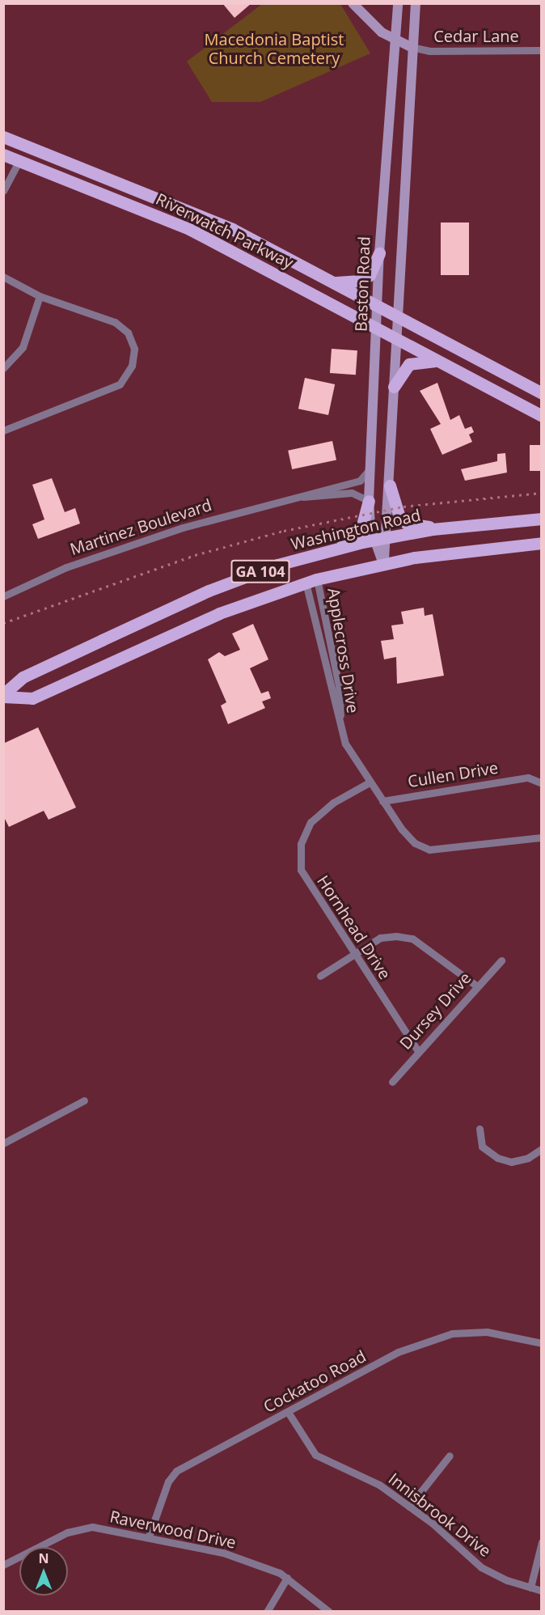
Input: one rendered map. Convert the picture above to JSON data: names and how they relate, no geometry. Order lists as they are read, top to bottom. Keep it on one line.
{"streets":{"main road":["Riverwatch Parkway","Baston Road","Washington Road","GA 104"],"street":["Cedar Lane","Martinez Boulevard","Applecross Drive","Cullen Drive","Hornhead Drive","Dursey Drive","Cockatoo Road","Innisbrook Drive","Raverwood Drive"]},"crossings":[["Riverwatch Parkway","Baston Road"],["Baston Road","Martinez Boulevard"],["Baston Road","Washington Road"],["Washington Road","Applecross Drive"],["Applecross Drive","Cullen Drive"],["Applecross Drive","Hornhead Drive"],["Hornhead Drive","Dursey Drive"],["Cockatoo Road","Innisbrook Drive"],["Cockatoo Road","Raverwood Drive"]],"parks":["Macedonia Baptist Church Cemetery"],"north":"top"}
